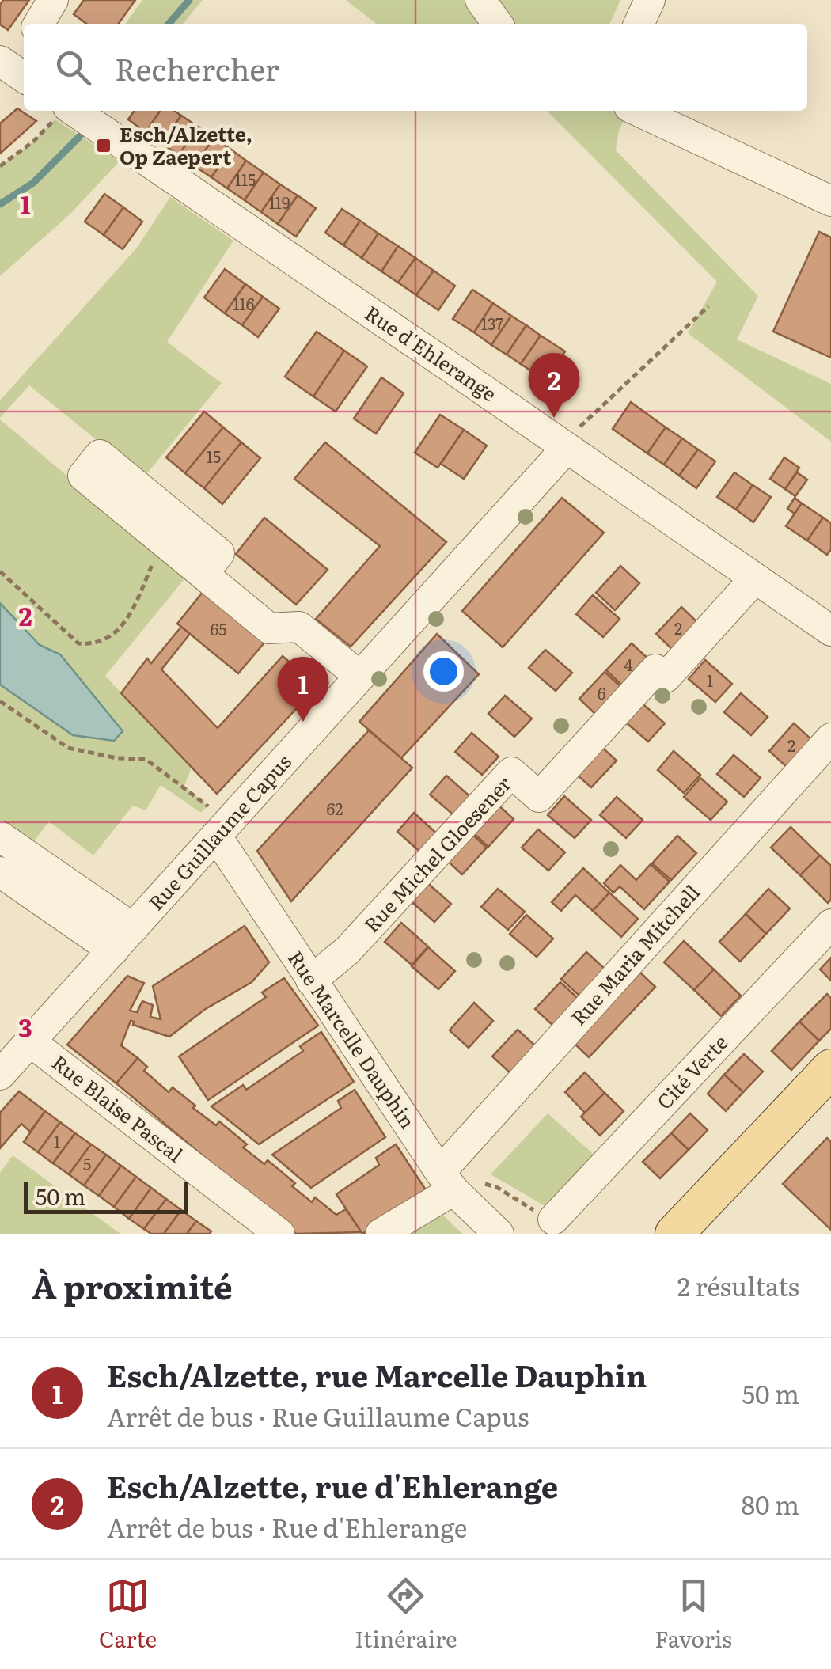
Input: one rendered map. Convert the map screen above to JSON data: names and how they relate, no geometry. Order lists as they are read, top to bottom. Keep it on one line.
{"streets":{"street":["Rue d'Ehlerange","Rue Guillaume Capus","Rue Michel Gloesener","Rue Maria Mitchell","Rue Marcelle Dauphin","Cité Verte","Rue Blaise Pascal"]},"crossings":[["Rue d'Ehlerange","Rue Guillaume Capus"],["Rue d'Ehlerange","Rue Michel Gloesener"],["Rue Guillaume Capus","Rue Marcelle Dauphin"],["Rue Guillaume Capus","Rue Blaise Pascal"],["Rue Michel Gloesener","Rue Marcelle Dauphin"],["Rue Maria Mitchell","Rue Marcelle Dauphin"]],"places":{"transit":["Esch/Alzette, Op Zaepert"]},"house_numbers":["115","119","116","137","15","2","65","4","1","6","2","62","1","5"],"scale_bar":"50 m","page":{"search":"Rechercher","pins":["2","1"],"scale":"50 m","heading":["À proximité","2 résultats"],"list":[{"mark":"1","name":"Esch/Alzette, rue Marcelle Dauphin","note":"Arrêt de bus · Rue Guillaume Capus","value":"50 m"},{"mark":"2","name":"Esch/Alzette, rue d'Ehlerange","note":"Arrêt de bus · Rue d'Ehlerange","value":"80 m"}],"nav":["Carte","Itinéraire","Favoris"]},"grid":{"rows":["1","2","3"]}}
